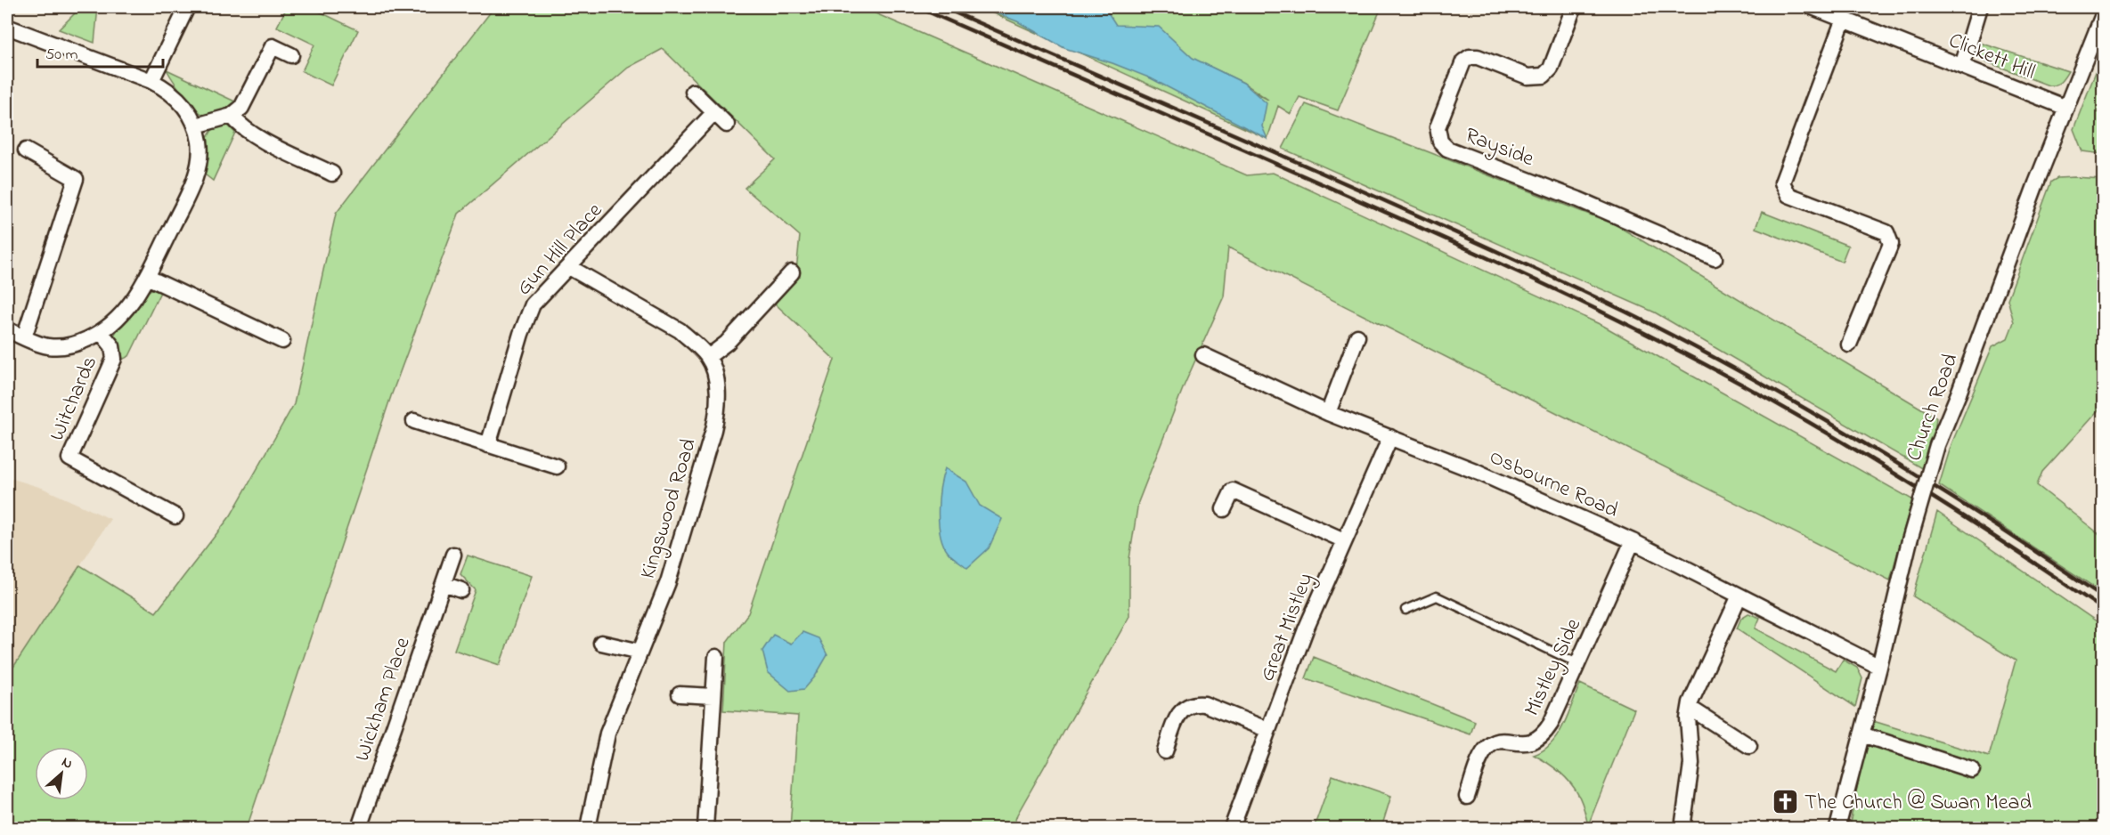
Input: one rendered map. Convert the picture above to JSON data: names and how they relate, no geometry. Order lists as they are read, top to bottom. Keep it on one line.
{"streets":{"street":["Clickett Hill","Rayside","Gun Hill Place","Witchards","Church Road","Osbourne Road","Kingswood Road","Great Mistley","Mistley Side","Wickham Place"]},"crossings":[["Clickett Hill","Church Road"],["Church Road","Osbourne Road"],["Osbourne Road","Great Mistley"],["Osbourne Road","Mistley Side"]],"places":{"church":["The Church @ Swan Mead"]},"scale_bar":"50 m","north":"top right"}
